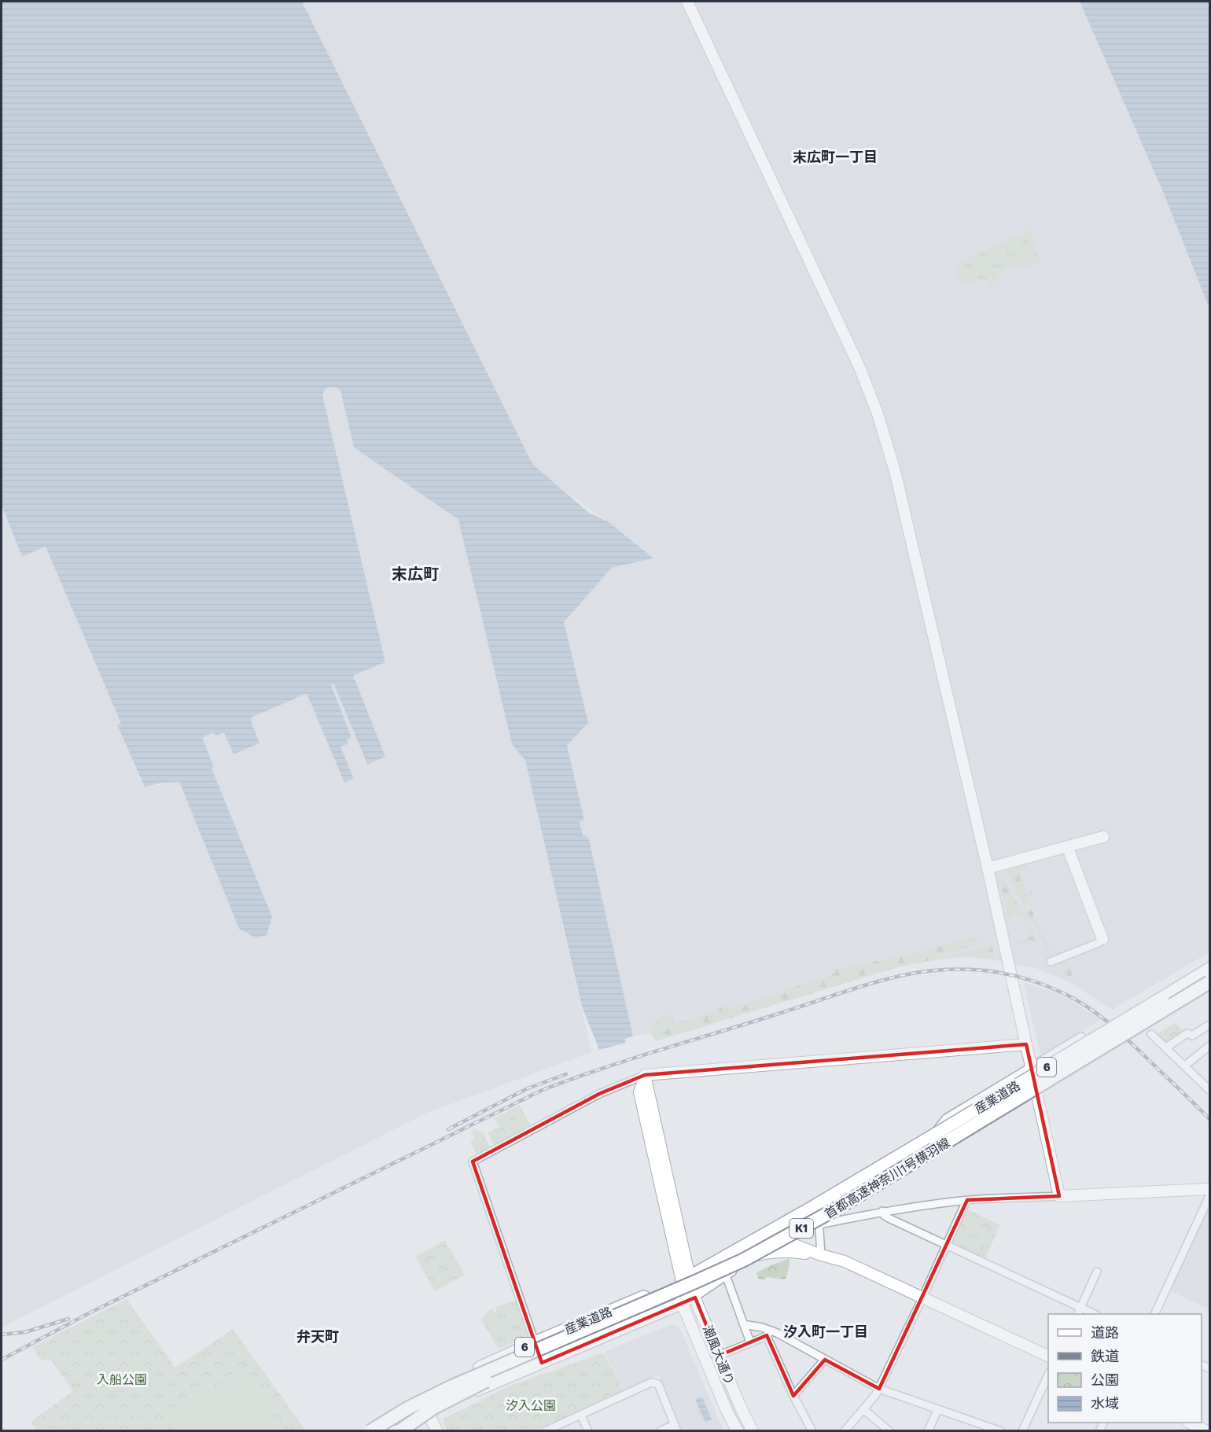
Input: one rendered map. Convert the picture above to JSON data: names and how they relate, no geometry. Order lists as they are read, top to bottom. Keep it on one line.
{"streets":{"highway":["首都高速神奈川1号横羽線","K1"],"main road":["6","産業道路"],"street":["潮風大通り"]},"crossings":[["産業道路","首都高速神奈川1号横羽線"],["産業道路","潮風大通り"]],"districts":["末広町一丁目","末広町","汐入町一丁目","弁天町"],"parks":["入船公園","汐入公園"],"legend":["道路","鉄道","公園","水域"]}
